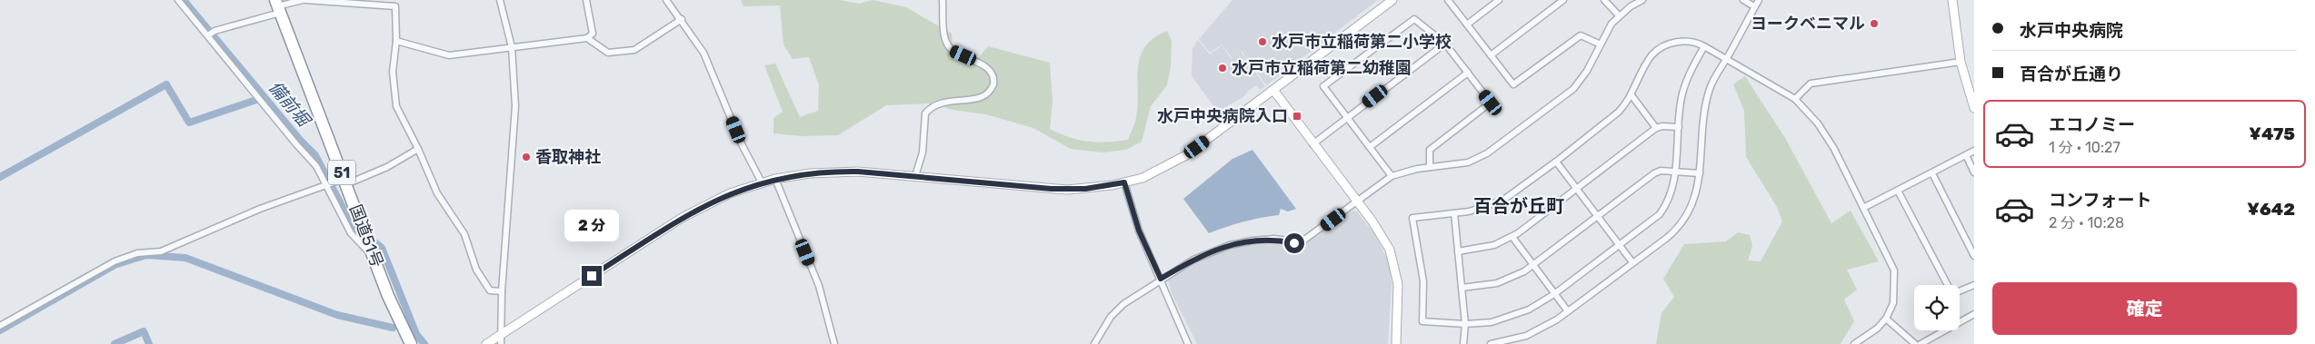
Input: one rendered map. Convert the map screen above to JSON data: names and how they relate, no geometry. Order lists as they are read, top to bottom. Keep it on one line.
{"streets":{"highway":["51","国道51号"]},"districts":["百合が丘町"],"water":["備前堀"],"places":{"other":["ヨークベニマル","水戸市立稲荷第二小学校","水戸市立稲荷第二幼稚園","香取神社"],"transit":["水戸中央病院入口"]},"page":{"banner":["水戸中央病院","百合が丘通り"],"list":[{"name":"エコノミー","note":"1 分 · 10:27","value":"¥475"},{"name":"コンフォート","note":"2 分 · 10:28","value":"¥642"}],"bubble":"2 分","buttons":"確定"}}
